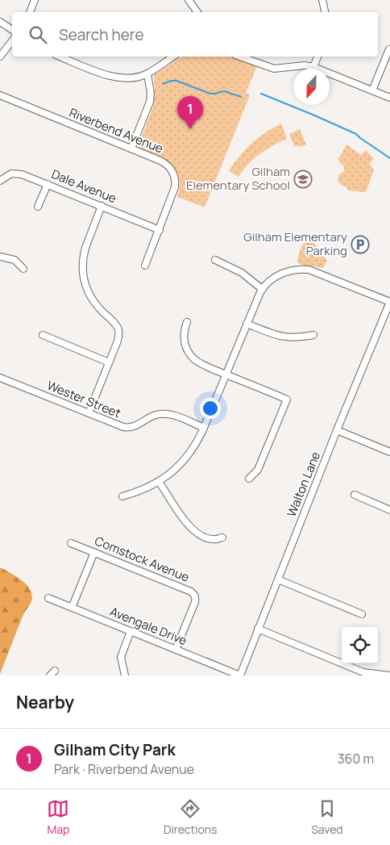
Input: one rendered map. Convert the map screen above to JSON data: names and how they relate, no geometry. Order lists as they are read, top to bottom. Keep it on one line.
{"streets":{"street":["Riverbend Avenue","Dale Avenue","Wester Street","Walton Lane","Comstock Avenue","Avengale Drive"]},"crossings":[["Riverbend Avenue","Dale Avenue"],["Walton Lane","Avengale Drive"],["Comstock Avenue","Avengale Drive"]],"places":{"school or university":["Gilham Elementary School"],"parking":["Gilham Elementary Parking"]},"north":"bottom","page":{"search":"Search here","pins":"1","heading":"Nearby","list":[{"mark":"1","name":"Gilham City Park","note":"Park · Riverbend Avenue","value":"360 m"}],"nav":["Map","Directions","Saved"]}}
